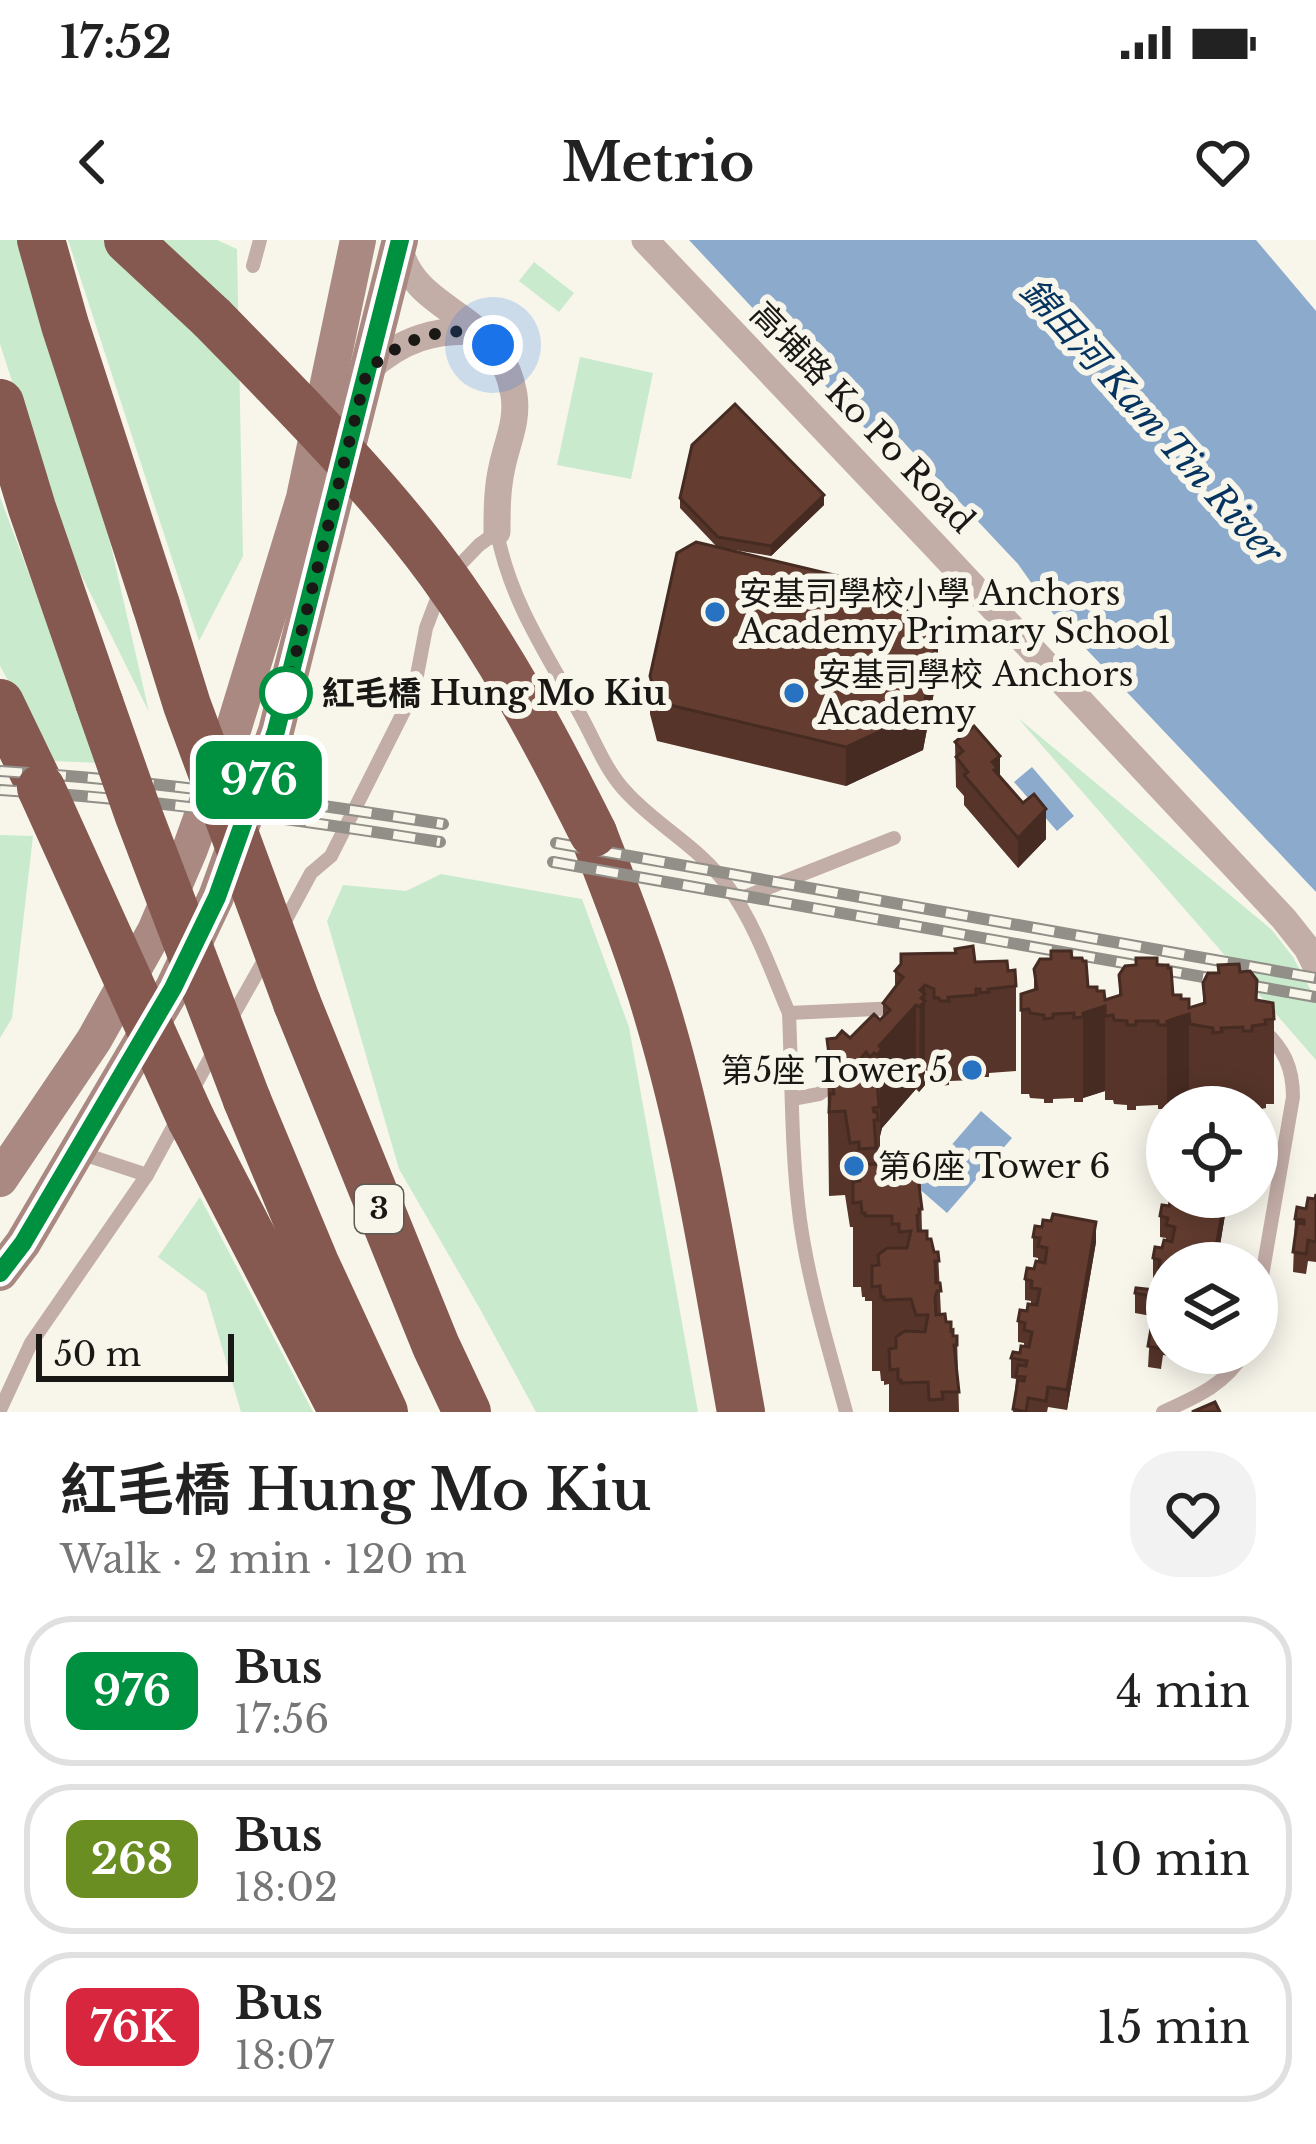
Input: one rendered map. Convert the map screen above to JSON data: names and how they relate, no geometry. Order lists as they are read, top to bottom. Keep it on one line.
{"streets":{"highway":["3"],"street":["高埔路 Ko Po Road"]},"water":["錦田河 Kam Tin River"],"places":["安基司學校小學 Anchors Academy Primary School","紅毛橋 Hung Mo Kiu","安基司學校 Anchors Academy","第5座 Tower 5","第6座 Tower 6"],"lines":["bus line 976"],"scale_bar":"50 m","page":{"status":"17:52","header":"Metrio","on_map":"976","scale":"50 m","heading":["紅毛橋 Hung Mo Kiu","Walk · 2 min · 120 m"],"list":[{"mark":"976","name":"Bus","note":"17:56","value":"4 min"},{"mark":"268","name":"Bus","note":"18:02","value":"10 min"},{"mark":"76K","name":"Bus","note":"18:07","value":"15 min"}]}}
